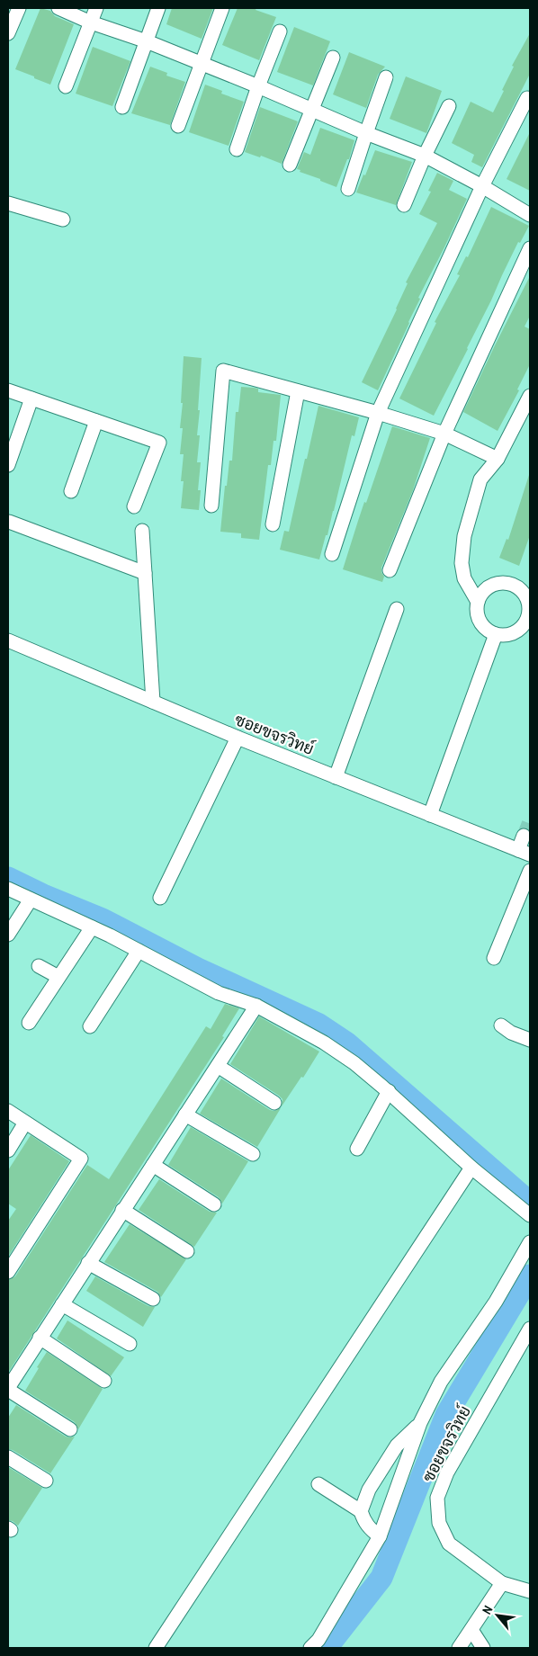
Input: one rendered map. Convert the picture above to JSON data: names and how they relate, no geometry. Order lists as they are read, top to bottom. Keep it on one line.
{"streets":{"street":["ซอยขจรวิทย์"]},"north":"top left"}
